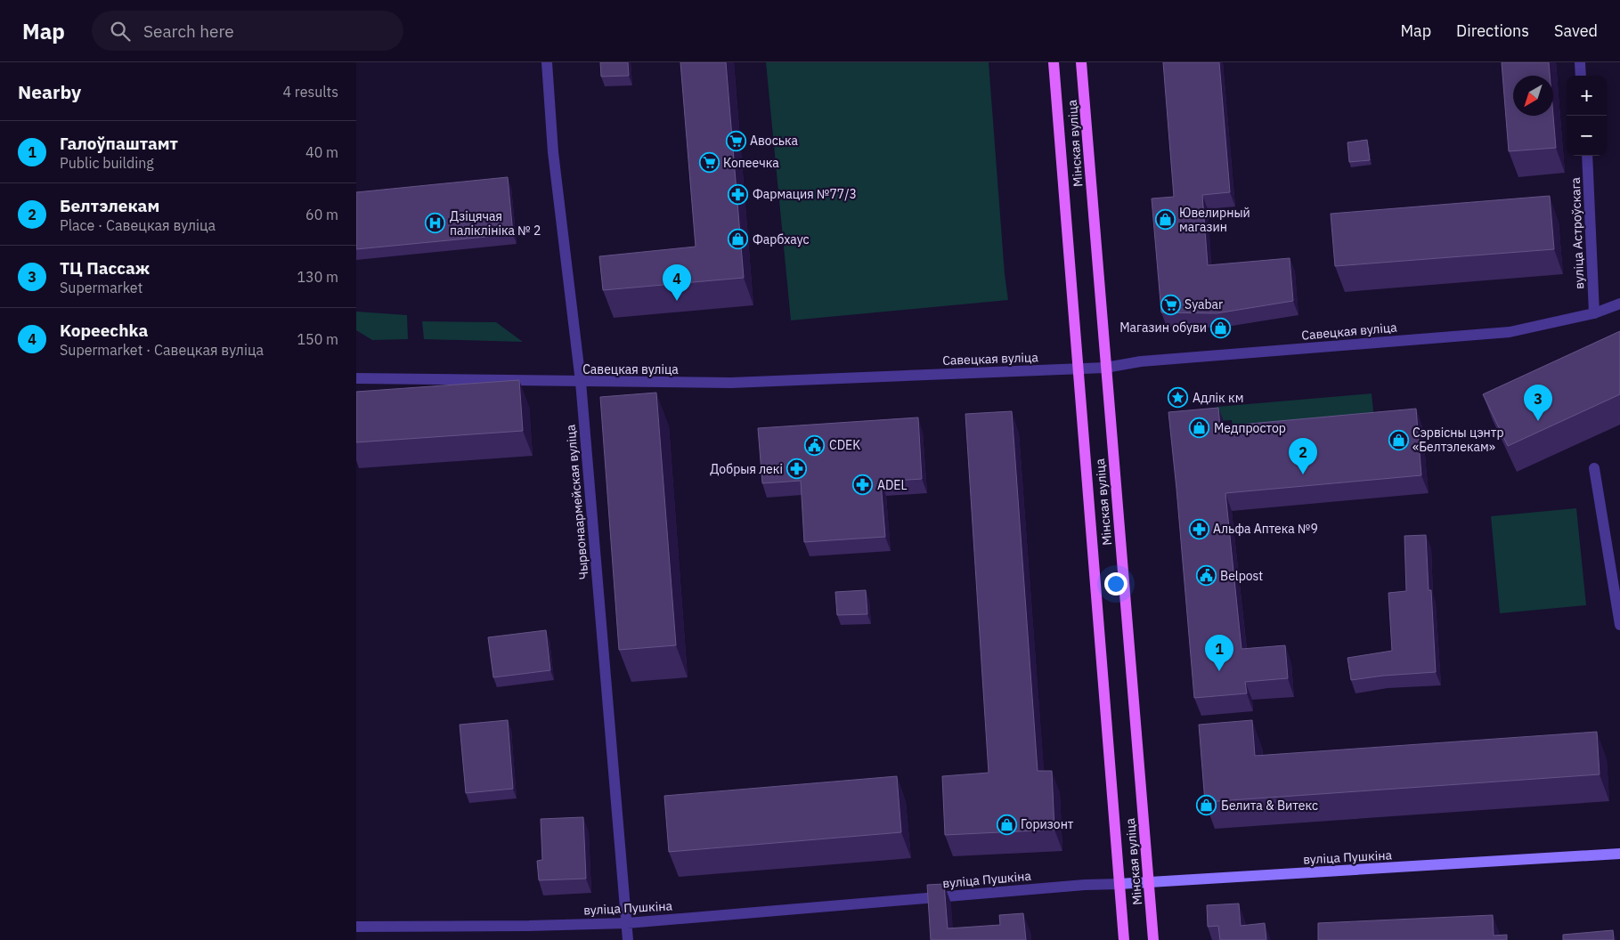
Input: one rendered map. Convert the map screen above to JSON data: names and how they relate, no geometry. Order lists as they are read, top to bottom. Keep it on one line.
{"streets":{"main road":["Мінская вуліца","вуліца Пушкіна"],"street":["вуліца Астроўскага","Савецкая вуліца","Чырвонаармейская вуліца"]},"crossings":[["Мінская вуліца","Савецкая вуліца"],["Мінская вуліца","вуліца Пушкіна"],["вуліца Астроўскага","Савецкая вуліца"],["Савецкая вуліца","Чырвонаармейская вуліца"],["Чырвонаармейская вуліца","вуліца Пушкіна"]],"places":{"supermarket":["Авоська","Копеечка","Syabar"],"pharmacy":["Фармация №77/3","Добрыя лекі","ADEL","Альфа Аптека №9"],"shop":["Ювелирный магазин","Фарбхаус","Магазин обуви","Медпростор","Сэрвісны цэнтр «Белтэлекам»","Белита & Витекс","Горизонт"],"hospital":["Дзіцячая паліклініка № 2"],"place":["Адлік км"],"public building":["CDEK","Belpost"]},"north":"bottom left","page":{"header":"Map","search":"Search here","nav":["Map","Directions","Saved"],"heading":["Nearby","4 results"],"map_buttons":["+","−"],"list":[{"mark":"1","name":"Галоўпаштамт","note":"Public building","value":"40 m"},{"mark":"2","name":"Белтэлекам","note":"Place · Савецкая вуліца","value":"60 m"},{"mark":"3","name":"ТЦ Пассаж","note":"Supermarket","value":"130 m"},{"mark":"4","name":"Kopeechka","note":"Supermarket · Савецкая вуліца","value":"150 m"}],"pins":["4","3","2","1"]}}
